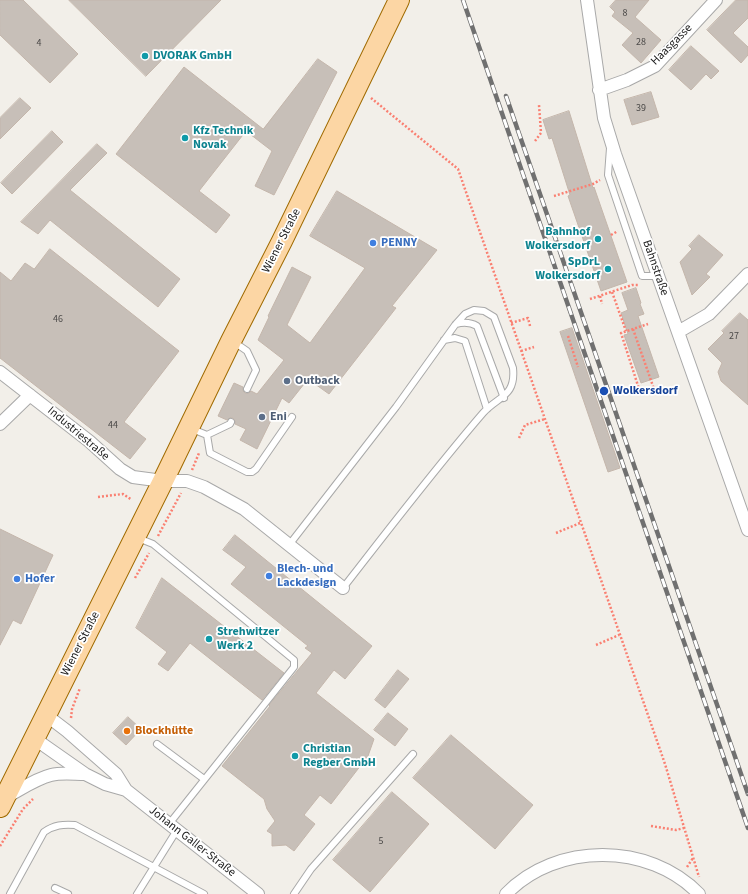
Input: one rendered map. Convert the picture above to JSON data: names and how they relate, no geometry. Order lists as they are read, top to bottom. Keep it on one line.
{"streets":{"main road":["Wiener Straße"],"street":["Haasgasse","Bahnstraße","Industriestraße","Johann Galler-Straße"]},"crossings":[["Haasgasse","Bahnstraße"],["Wiener Straße","Industriestraße"],["Wiener Straße","Johann Galler-Straße"]],"places":["DVORAK GmbH","Kfz Technik Novak","Bahnhof Wolkersdorf","PENNY","SpDrL Wolkersdorf","Outback","Wolkersdorf","Eni","Blech- und Lackdesign","Hofer","Strehwitzer Werk 2","Blockhütte","Christian Regber GmbH"],"house_numbers":["8","28","4","39","46","27","44","5"]}
